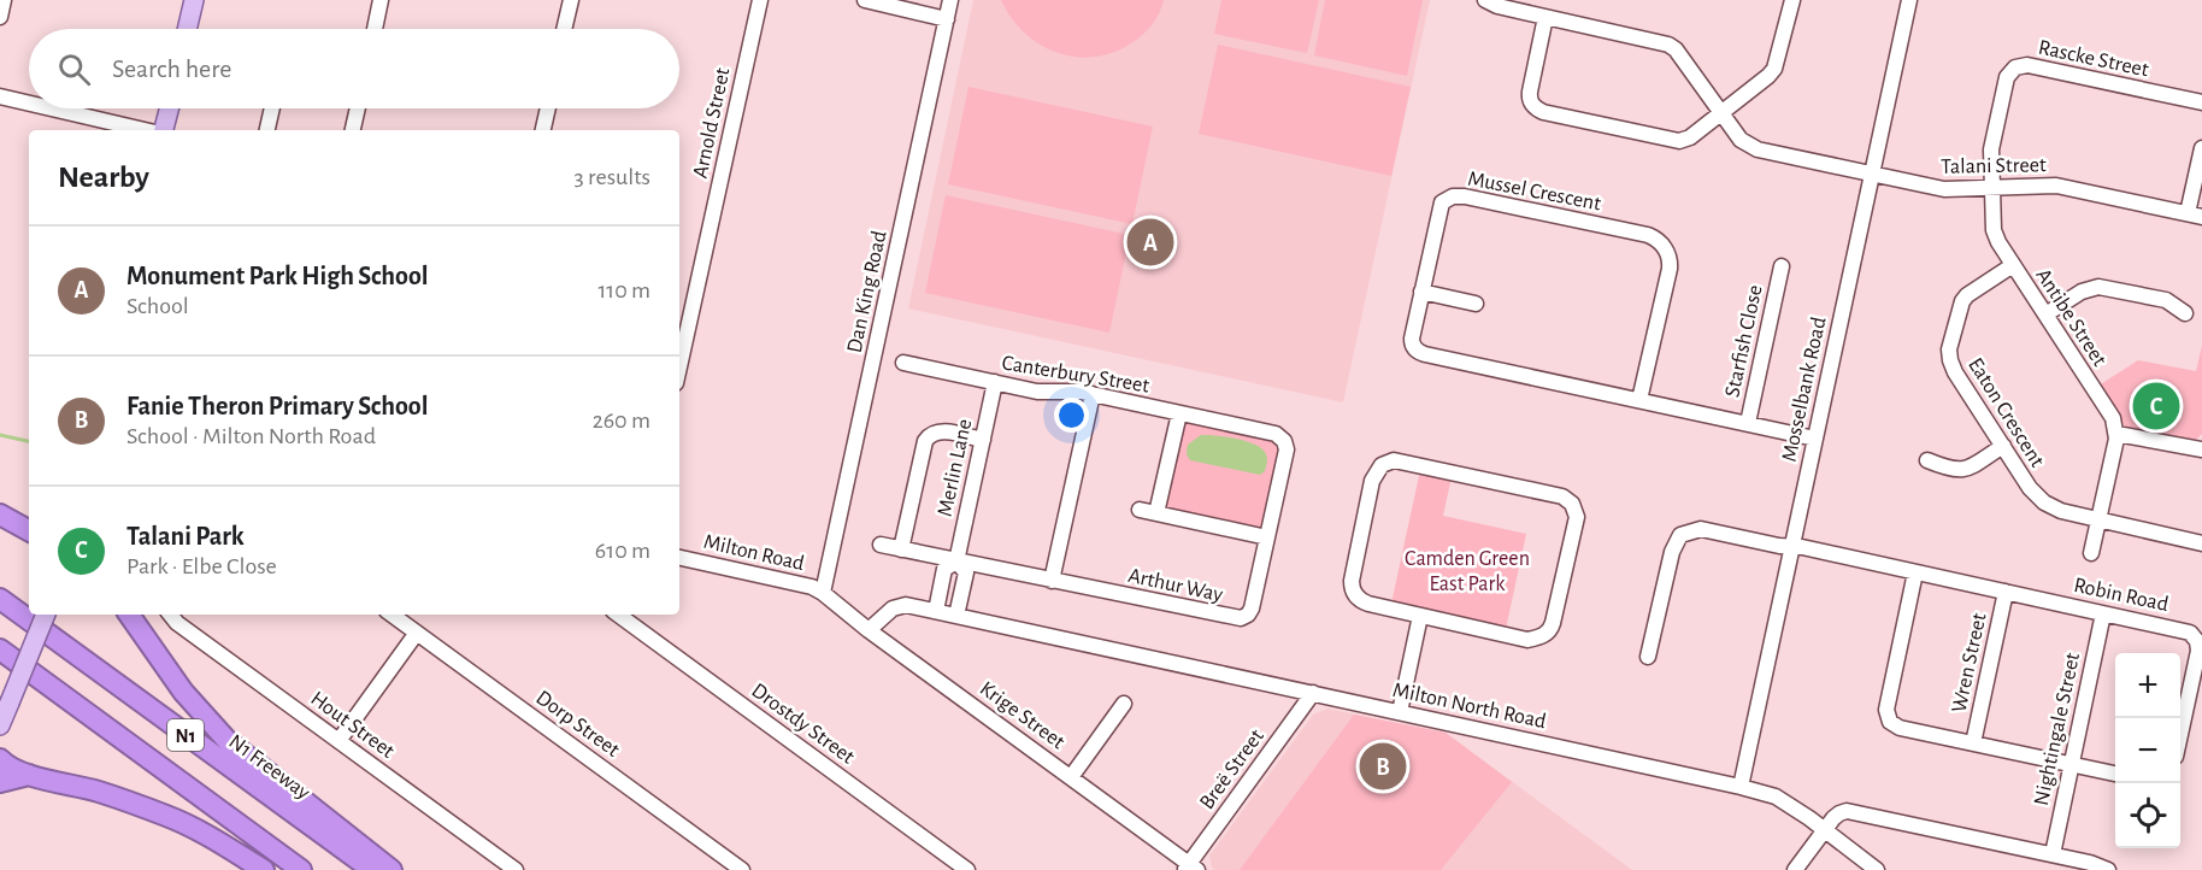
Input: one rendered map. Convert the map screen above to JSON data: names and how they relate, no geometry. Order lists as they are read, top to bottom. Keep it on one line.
{"streets":{"highway":["N1","N1 Freeway"],"street":["Rascke Street","Arnold Street","Talani Street","Mussel Crescent","Dan King Road","Antibe Street","Starfish Close","Canterbury Street","Mosselbank Road","Eaton Crescent","Merlin Lane","Milton Road","Arthur Way","Robin Road","Wren Street","Milton North Road","Krige Street","Dorp Street","Drostdy Street","Hout Street","Nightingale Street","Breë Street"]},"crossings":[["Rascke Street","Talani Street"],["Rascke Street","Antibe Street"],["Talani Street","Antibe Street"],["Talani Street","Mosselbank Road"],["Mussel Crescent","Starfish Close"],["Mussel Crescent","Mosselbank Road"],["Dan King Road","Milton Road"],["Dan King Road","Krige Street"],["Antibe Street","Eaton Crescent"],["Canterbury Street","Merlin Lane"],["Canterbury Street","Arthur Way"],["Mosselbank Road","Robin Road"],["Mosselbank Road","Milton North Road"],["Merlin Lane","Arthur Way"],["Merlin Lane","Milton North Road"],["Milton Road","Krige Street"],["Robin Road","Wren Street"],["Robin Road","Nightingale Street"],["Milton North Road","Krige Street"],["Milton North Road","Breë Street"],["Krige Street","Breë Street"]],"parks":["Camden Green East Park"],"page":{"search":"Search here","heading":["Nearby","3 results"],"pins":["A","C","B"],"list":[{"mark":"A","name":"Monument Park High School","note":"School","value":"110 m"},{"mark":"B","name":"Fanie Theron Primary School","note":"School · Milton North Road","value":"260 m"},{"mark":"C","name":"Talani Park","note":"Park · Elbe Close","value":"610 m"}],"map_buttons":["+","−"]}}
